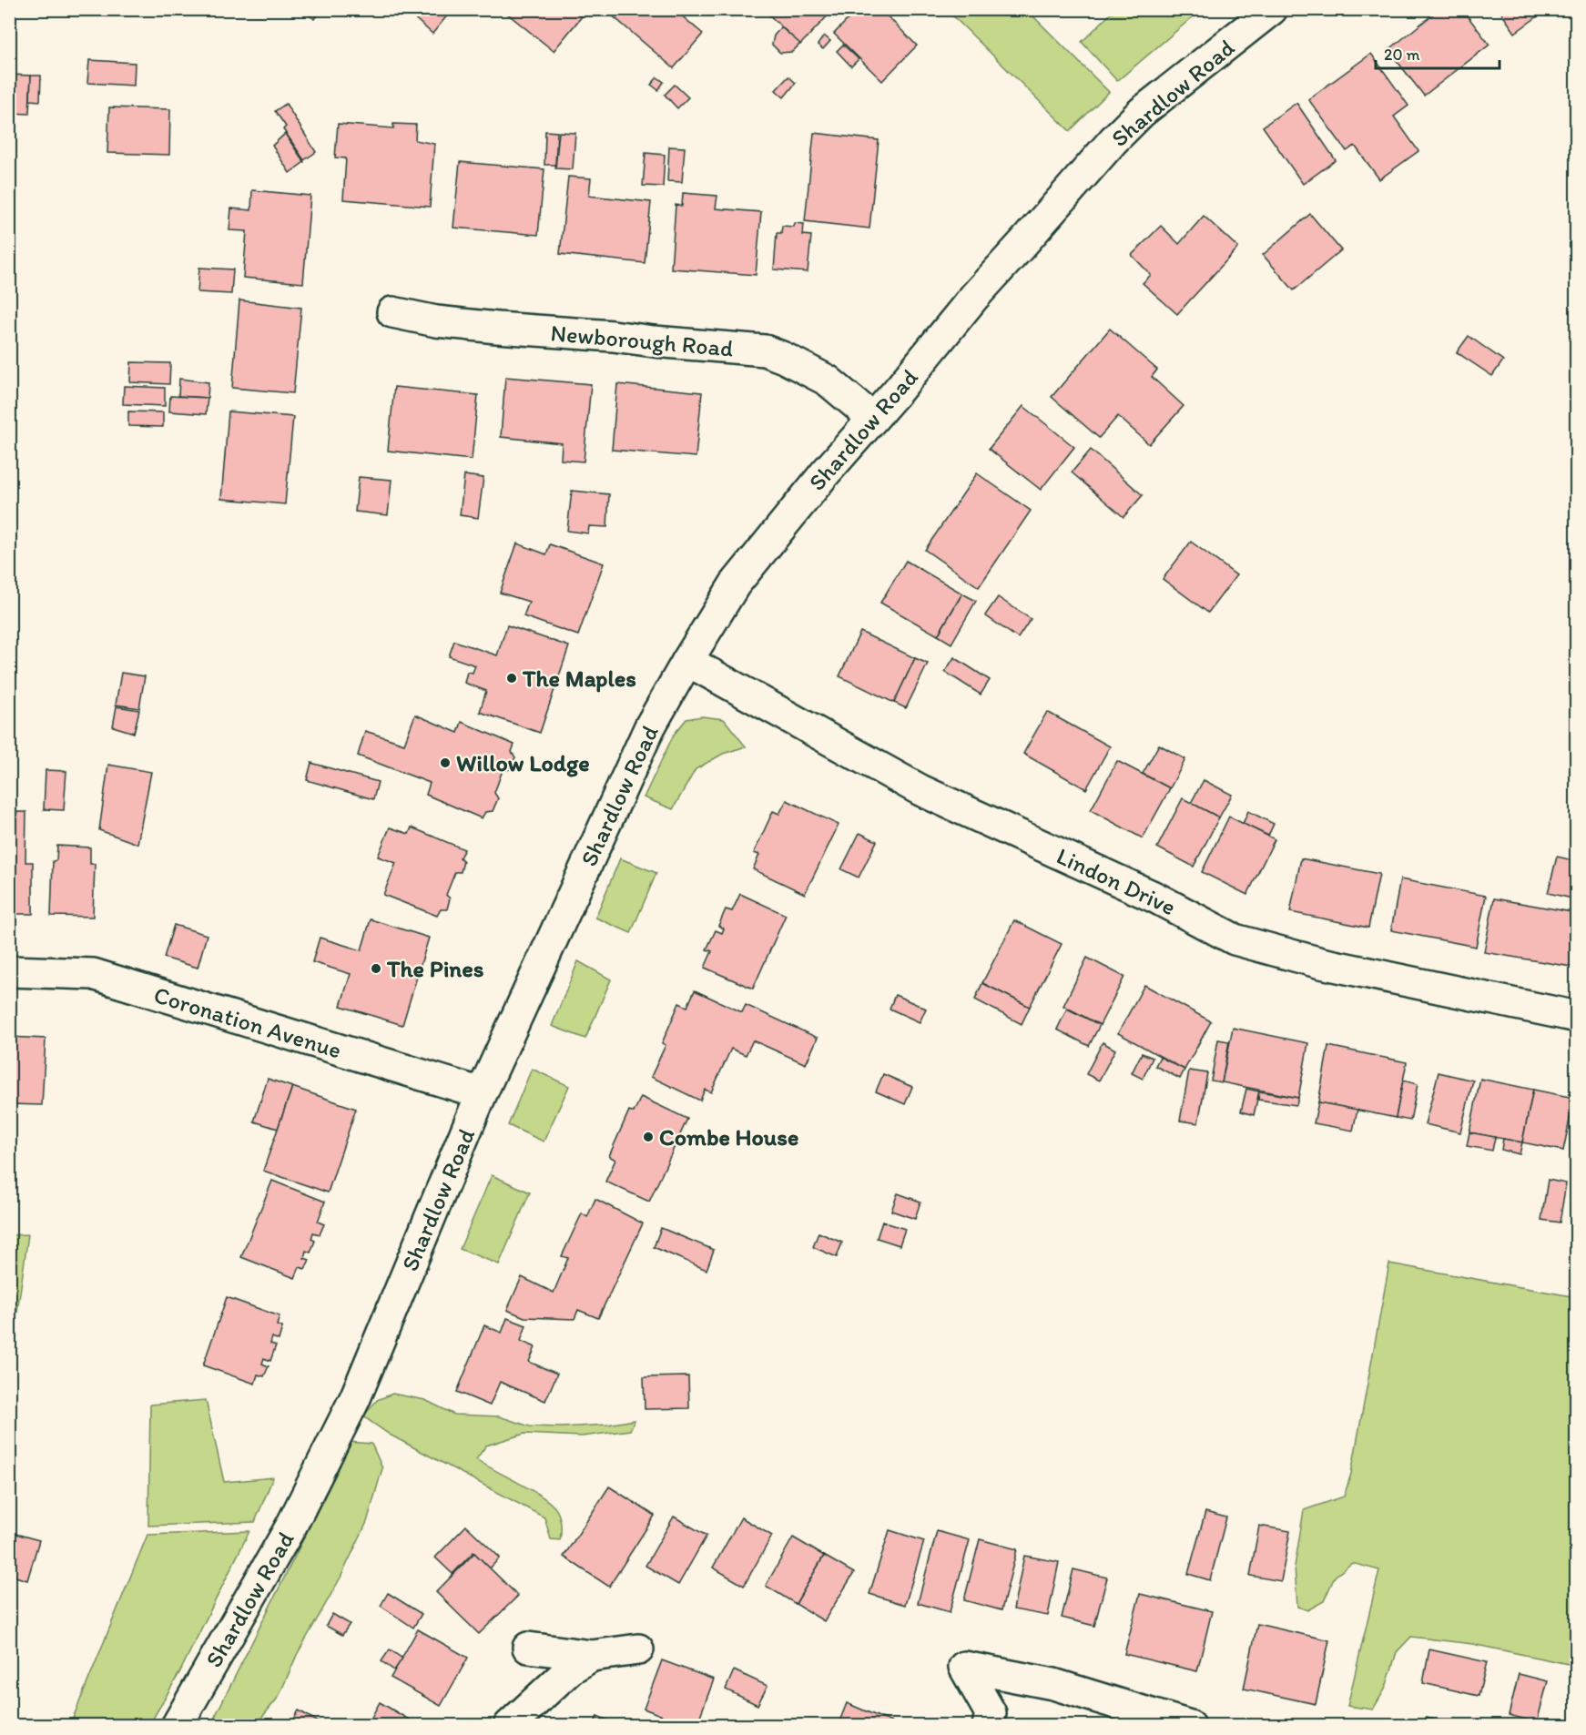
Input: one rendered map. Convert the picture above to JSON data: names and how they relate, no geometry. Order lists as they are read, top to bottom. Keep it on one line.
{"streets":{"street":["Shardlow Road","Newborough Road","Lindon Drive","Coronation Avenue"]},"crossings":[["Shardlow Road","Newborough Road"],["Shardlow Road","Lindon Drive"],["Shardlow Road","Coronation Avenue"]],"places":["The Maples","Willow Lodge","The Pines","Combe House"],"scale_bar":"20 m"}
